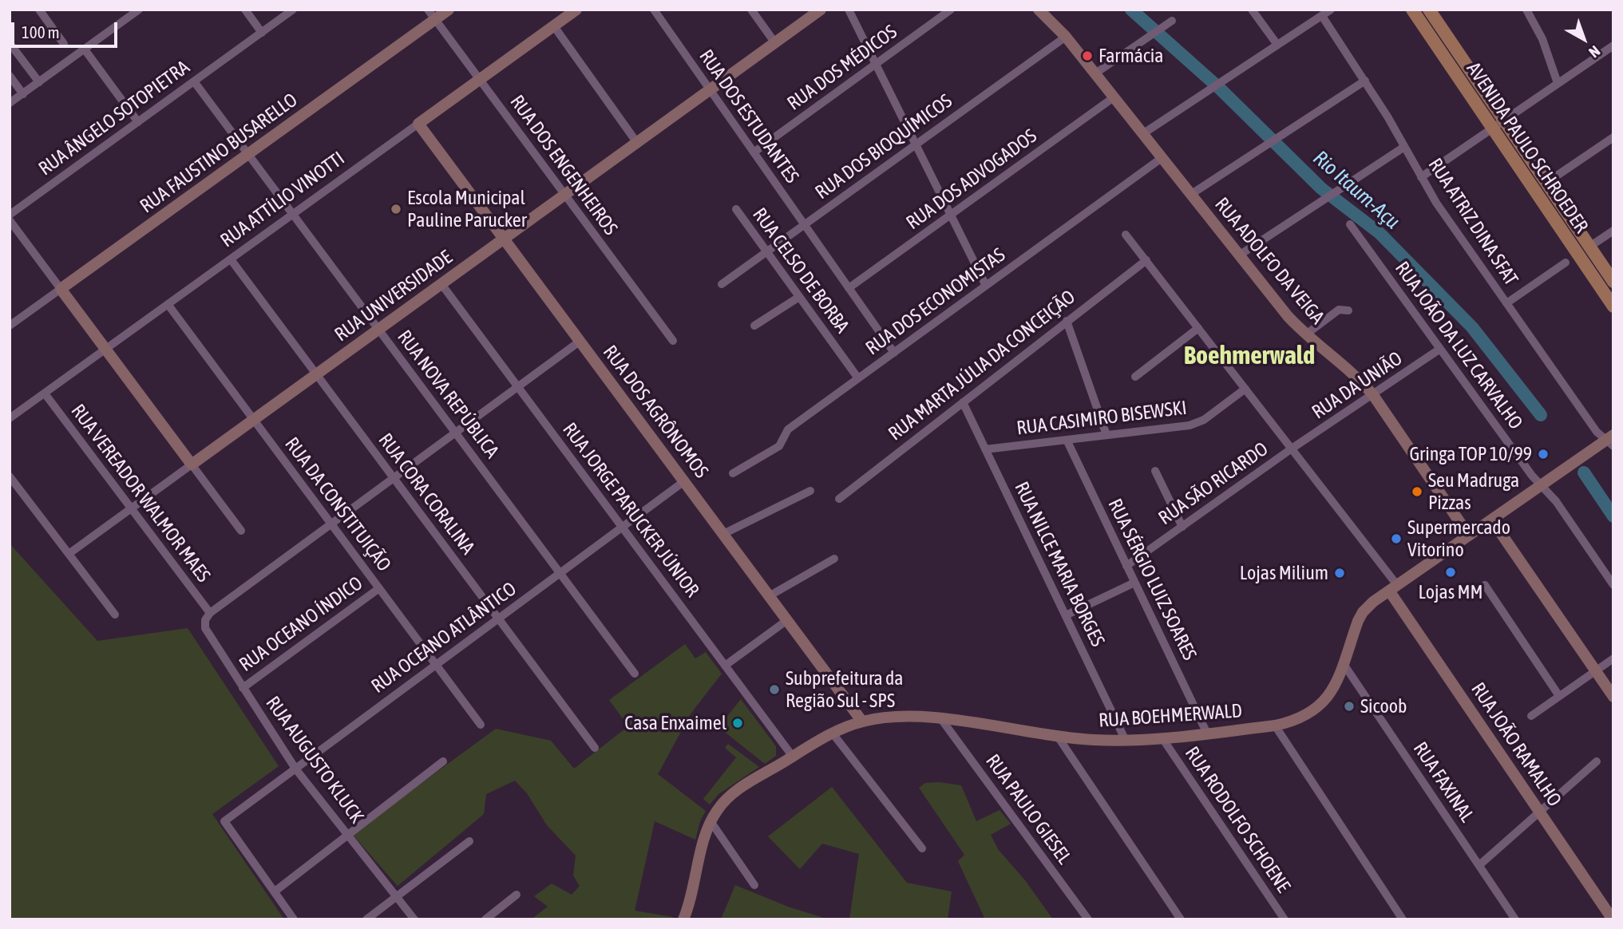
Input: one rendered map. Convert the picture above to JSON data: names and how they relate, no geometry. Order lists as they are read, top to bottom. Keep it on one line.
{"streets":{"main road":["AVENIDA PAULO SCHROEDER"],"street":["RUA DOS MÉDICOS","RUA DOS ESTUDANTES","RUA ÂNGELO SOTOPIETRA","RUA DOS BIOQUÍMICOS","RUA FAUSTINO BUSARELLO","RUA DOS ENGENHEIROS","RUA DOS ADVOGADOS","RUA ATTÍLIO VINOTTI","RUA ATRIZ DINA SFAT","RUA ADOLFO DA VEIGA","RUA CELSO DE BORBA","RUA UNIVERSIDADE","RUA DOS ECONOMISTAS","RUA JOÃO DA LUZ CARVALHO","RUA MARTA JÚLIA DA CONCEIÇÃO","RUA DA UNIÃO","RUA NOVA REPÚBLICA","RUA DOS AGRÔNOMOS","RUA CASIMIRO BISEWSKI","RUA SÃO RICARDO","RUA VEREADOR WALMOR MAES","RUA CORA CORALINA","RUA DA CONSTITUIÇÃO","RUA JORGE PARUCKER JÚNIOR","RUA NILCE MARIA BORGES","RUA SÉRGIO LUIZ SOARES","RUA OCEANO ÍNDICO","RUA OCEANO ATLÂNTICO","RUA BOEHMERWALD","RUA JOÃO RAMALHO","RUA AUGUSTO KLUCK","RUA FAXINAL","RUA PAULO GIESEL","RUA RODOLFO SCHOENE"]},"crossings":[["RUA DOS MÉDICOS","RUA DOS ESTUDANTES"],["RUA DOS ESTUDANTES","RUA DOS BIOQUÍMICOS"],["RUA DOS ESTUDANTES","RUA DOS ADVOGADOS"],["RUA DOS ESTUDANTES","RUA UNIVERSIDADE"],["RUA DOS ESTUDANTES","RUA DOS ECONOMISTAS"],["RUA ÂNGELO SOTOPIETRA","RUA NOVA REPÚBLICA"],["RUA DOS BIOQUÍMICOS","RUA ADOLFO DA VEIGA"],["RUA DOS BIOQUÍMICOS","RUA CELSO DE BORBA"],["RUA FAUSTINO BUSARELLO","RUA DOS ENGENHEIROS"],["RUA FAUSTINO BUSARELLO","RUA NOVA REPÚBLICA"],["RUA DOS ENGENHEIROS","RUA ATTÍLIO VINOTTI"],["RUA DOS ENGENHEIROS","RUA UNIVERSIDADE"],["RUA DOS ADVOGADOS","RUA ADOLFO DA VEIGA"],["RUA ATTÍLIO VINOTTI","RUA NOVA REPÚBLICA"],["RUA ATTÍLIO VINOTTI","RUA DOS AGRÔNOMOS"],["RUA ATTÍLIO VINOTTI","RUA VEREADOR WALMOR MAES"],["RUA ATTÍLIO VINOTTI","RUA CORA CORALINA"],["RUA ATTÍLIO VINOTTI","RUA DA CONSTITUIÇÃO"],["RUA ATRIZ DINA SFAT","RUA BOEHMERWALD"],["RUA ADOLFO DA VEIGA","RUA DOS ECONOMISTAS"],["RUA ADOLFO DA VEIGA","RUA DA UNIÃO"],["RUA ADOLFO DA VEIGA","RUA BOEHMERWALD"],["RUA CELSO DE BORBA","RUA DOS ECONOMISTAS"],["RUA UNIVERSIDADE","RUA NOVA REPÚBLICA"],["RUA UNIVERSIDADE","RUA DOS AGRÔNOMOS"],["RUA UNIVERSIDADE","RUA VEREADOR WALMOR MAES"],["RUA UNIVERSIDADE","RUA CORA CORALINA"],["RUA UNIVERSIDADE","RUA DA CONSTITUIÇÃO"],["RUA UNIVERSIDADE","RUA JORGE PARUCKER JÚNIOR"],["RUA JOÃO DA LUZ CARVALHO","RUA DA UNIÃO"],["RUA JOÃO DA LUZ CARVALHO","RUA BOEHMERWALD"],["RUA MARTA JÚLIA DA CONCEIÇÃO","RUA NILCE MARIA BORGES"],["RUA DA UNIÃO","RUA SÃO RICARDO"],["RUA NOVA REPÚBLICA","RUA OCEANO ATLÂNTICO"],["RUA DOS AGRÔNOMOS","RUA OCEANO ATLÂNTICO"],["RUA DOS AGRÔNOMOS","RUA BOEHMERWALD"],["RUA CASIMIRO BISEWSKI","RUA NILCE MARIA BORGES"],["RUA CASIMIRO BISEWSKI","RUA SÉRGIO LUIZ SOARES"],["RUA SÃO RICARDO","RUA SÉRGIO LUIZ SOARES"],["RUA VEREADOR WALMOR MAES","RUA AUGUSTO KLUCK"],["RUA CORA CORALINA","RUA OCEANO ATLÂNTICO"],["RUA DA CONSTITUIÇÃO","RUA OCEANO ÍNDICO"],["RUA DA CONSTITUIÇÃO","RUA OCEANO ATLÂNTICO"],["RUA JORGE PARUCKER JÚNIOR","RUA OCEANO ATLÂNTICO"],["RUA JORGE PARUCKER JÚNIOR","RUA BOEHMERWALD"],["RUA NILCE MARIA BORGES","RUA BOEHMERWALD"],["RUA SÉRGIO LUIZ SOARES","RUA BOEHMERWALD"],["RUA OCEANO ÍNDICO","RUA AUGUSTO KLUCK"],["RUA OCEANO ATLÂNTICO","RUA AUGUSTO KLUCK"],["RUA BOEHMERWALD","RUA JOÃO RAMALHO"],["RUA BOEHMERWALD","RUA FAXINAL"],["RUA BOEHMERWALD","RUA PAULO GIESEL"],["RUA BOEHMERWALD","RUA RODOLFO SCHOENE"]],"districts":["Boehmerwald"],"water":["Rio Itaum-Açu"],"places":["Farmácia","Escola Municipal Pauline Parucker","Gringa TOP 10/99","Seu Madruga Pizzas","Supermercado Vitorino","Lojas MM","Lojas Milium","Subprefeitura da Região Sul - SPS","Sicoob","Casa Enxaimel"],"scale_bar":"100 m","north":"bottom right"}
